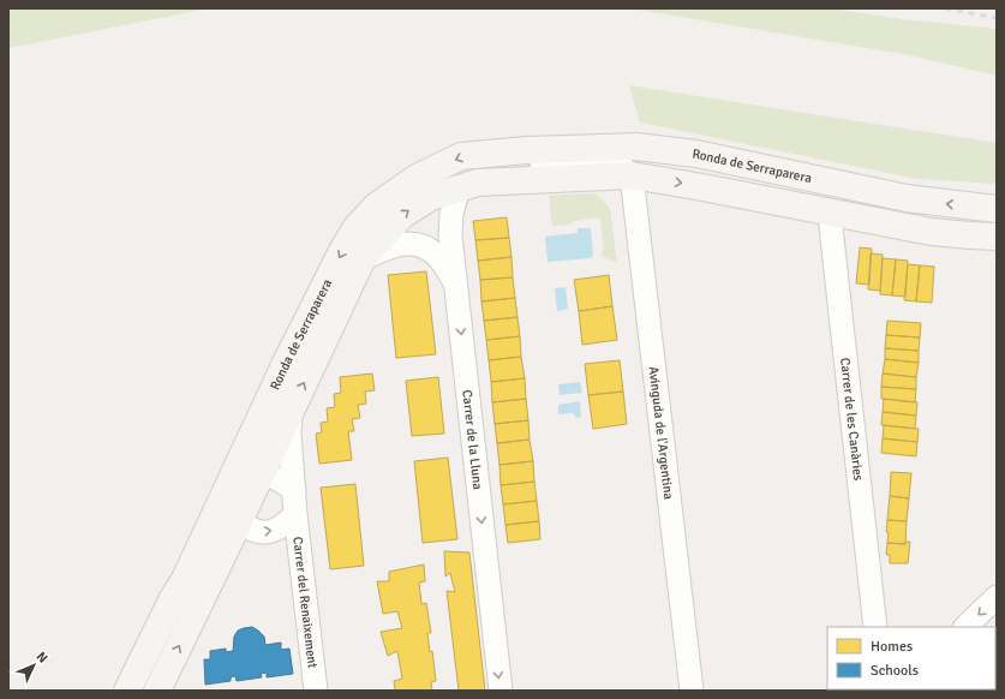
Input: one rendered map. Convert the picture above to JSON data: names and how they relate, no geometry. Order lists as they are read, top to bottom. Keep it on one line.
{"streets":{"street":["Ronda de Serraparera","Carrer de les Canàries","Avinguda de l'Argentina","Carrer de la Lluna","Carrer del Renaixement"]},"crossings":[["Ronda de Serraparera","Carrer de les Canàries"],["Ronda de Serraparera","Avinguda de l'Argentina"],["Ronda de Serraparera","Carrer de la Lluna"],["Ronda de Serraparera","Carrer del Renaixement"]],"legend":["Homes","Schools"],"north":"top right"}
